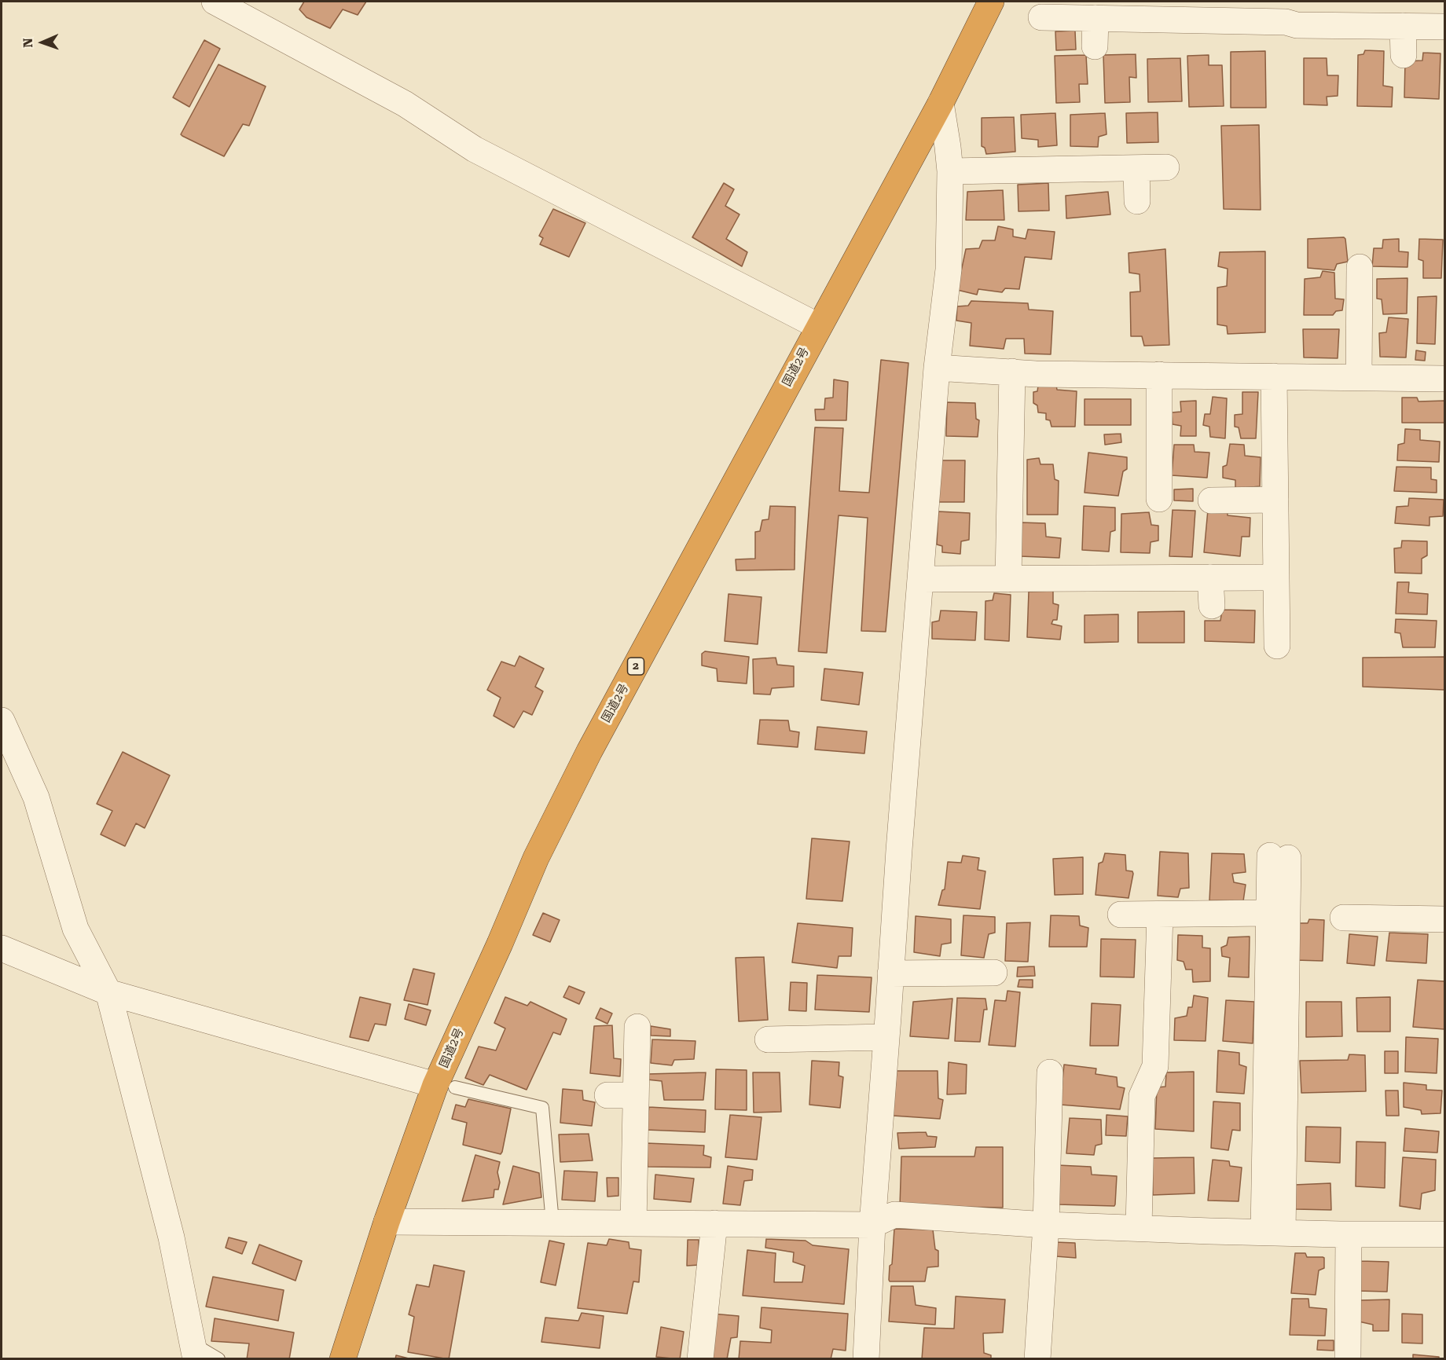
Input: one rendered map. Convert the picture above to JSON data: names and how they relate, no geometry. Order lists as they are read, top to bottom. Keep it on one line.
{"streets":{"highway":["国道2号","2"]},"north":"left"}
